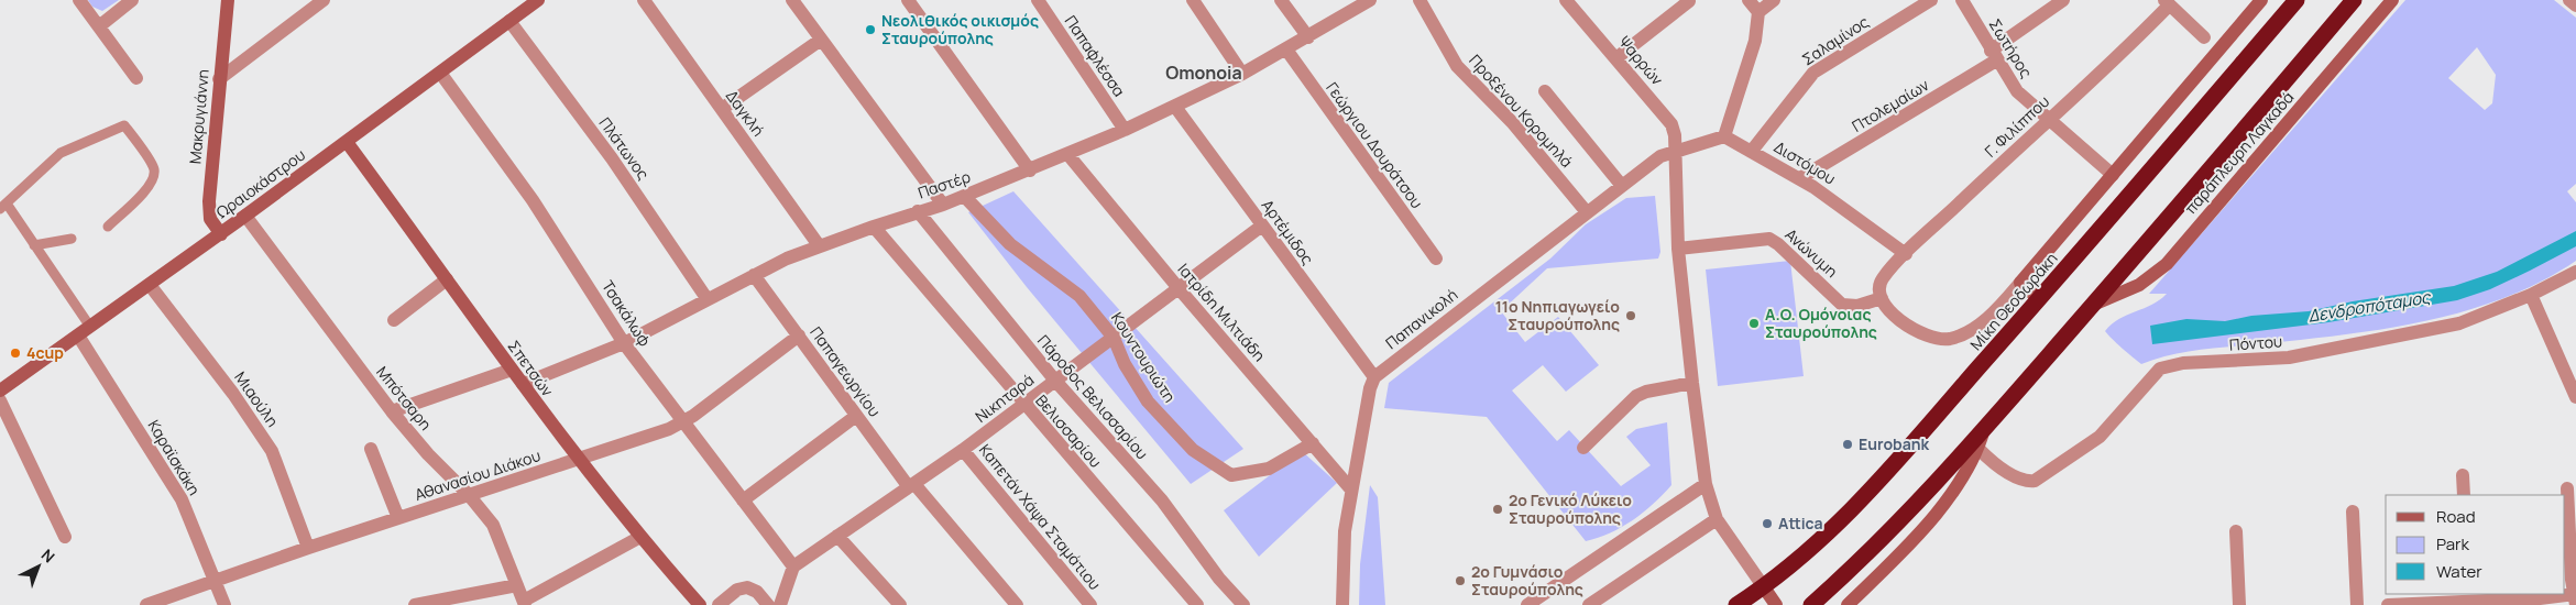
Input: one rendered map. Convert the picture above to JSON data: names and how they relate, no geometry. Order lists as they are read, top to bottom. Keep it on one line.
{"streets":{"highway":["Μίκη Θεοδωράκη"],"street":["Σαλαμίνος","Σωτήρος","Παπαφλέσσα","Ψαρρών","Πτολεμαίων","Προξένου Κορομηλά","Δαγκλή","Μακρυγιάννη","Γ. Φιλίππου","Γεώργιου Δουράτσου","Πλάτωνος","παράπλευρη Λαγκαδά","Διστόμου","Ωραιοκάστρου","Παστέρ","Αρτέμιδος","Ανώνυμη","Ιατρίδη Μιλτιάδη","Τσακάλωφ","Παπανικολή","Πόντου","Κουντουριώτη","Σπετσών","Παπαγεωργίου","Πάροδος Βελισσαρίου","Μπότσαρη","Νικηταρά","Μιαούλη","Βελισσαρίου","Καραϊσκάκη","Αθανασίου Διάκου","Καπετάν Χάψα Σταμάτιου"]},"crossings":[["Σαλαμίνος","Διστόμου"],["Σωτήρος","Πτολεμαίων"],["Σωτήρος","Γ. Φιλίππου"],["Παπαφλέσσα","Παστέρ"],["Ψαρρών","Ανώνυμη"],["Ψαρρών","Μίκη Θεοδωράκη"],["Ψαρρών","Παπανικολή"],["Πτολεμαίων","Διστόμου"],["Προξένου Κορομηλά","Παπανικολή"],["Δαγκλή","Παστέρ"],["Μακρυγιάννη","Ωραιοκάστρου"],["Γ. Φιλίππου","Διστόμου"],["Γ. Φιλίππου","Ανώνυμη"],["Γεώργιου Δουράτσου","Παστέρ"],["Πλάτωνος","Ωραιοκάστρου"],["Πλάτωνος","Παστέρ"],["Ωραιοκάστρου","Τσακάλωφ"],["Ωραιοκάστρου","Σπετσών"],["Ωραιοκάστρου","Μπότσαρη"],["Ωραιοκάστρου","Μιαούλη"],["Ωραιοκάστρου","Καραϊσκάκη"],["Παστέρ","Αρτέμιδος"],["Παστέρ","Ιατρίδη Μιλτιάδη"],["Παστέρ","Τσακάλωφ"],["Παστέρ","Κουντουριώτη"],["Παστέρ","Σπετσών"],["Παστέρ","Παπαγεωργίου"],["Παστέρ","Πάροδος Βελισσαρίου"],["Παστέρ","Βελισσαρίου"],["Αρτέμιδος","Παπανικολή"],["Αρτέμιδος","Νικηταρά"],["Ιατρίδη Μιλτιάδη","Κουντουριώτη"],["Ιατρίδη Μιλτιάδη","Νικηταρά"],["Τσακάλωφ","Νικηταρά"],["Τσακάλωφ","Αθανασίου Διάκου"],["Κουντουριώτη","Νικηταρά"],["Σπετσών","Αθανασίου Διάκου"],["Παπαγεωργίου","Νικηταρά"],["Παπαγεωργίου","Αθανασίου Διάκου"],["Πάροδος Βελισσαρίου","Νικηταρά"],["Μπότσαρη","Αθανασίου Διάκου"],["Νικηταρά","Βελισσαρίου"],["Νικηταρά","Καπετάν Χάψα Σταμάτιου"],["Μιαούλη","Αθανασίου Διάκου"],["Καραϊσκάκη","Αθανασίου Διάκου"]],"districts":["Omonoia"],"water":["Δενδροπόταμος"],"places":["Νεολιθικός οικισμός Σταυρούπολης","11ο Νηπιαγωγείο Σταυρούπολης","Α.Ο. Ομόνοιας Σταυρούπολης","4cup","Eurobank","2ο Γενικό Λύκειο Σταυρούπολης","Attica","2ο Γυμνάσιο Σταυρούπολης"],"legend":["Road","Park","Water"],"north":"top right"}
